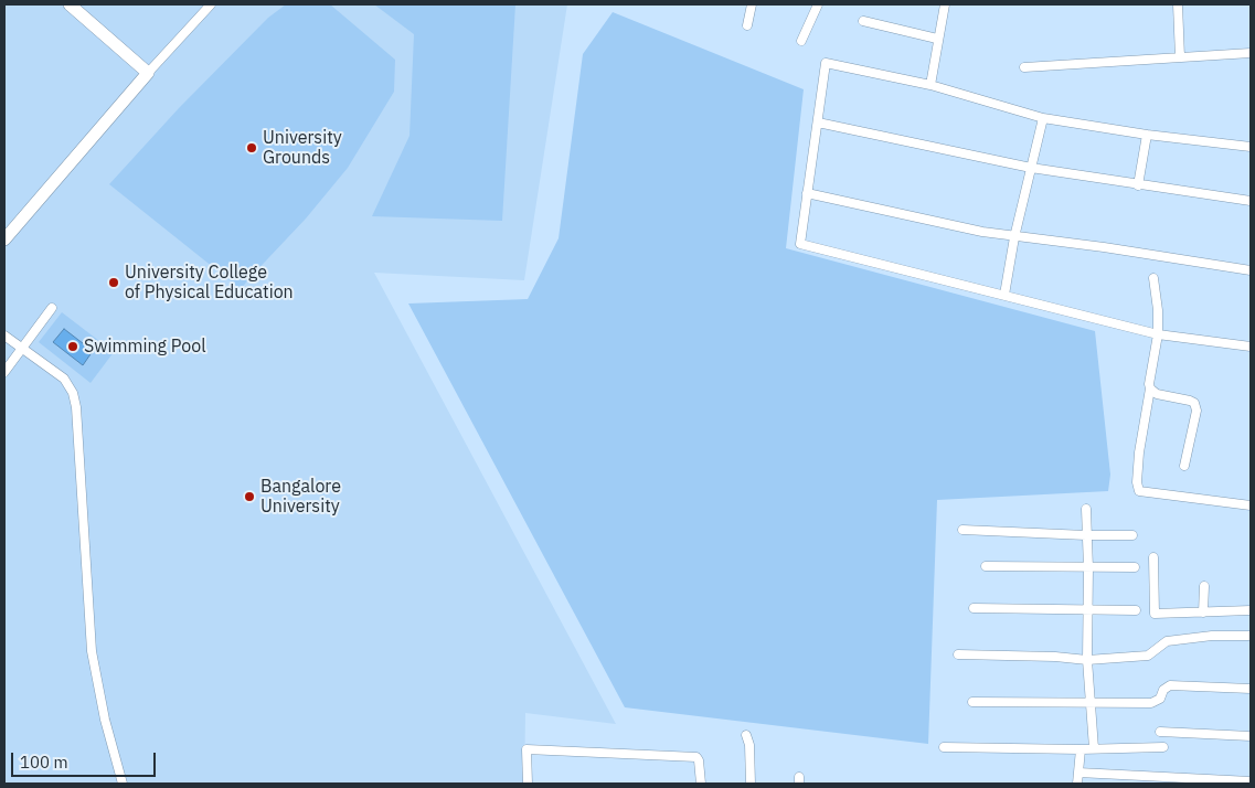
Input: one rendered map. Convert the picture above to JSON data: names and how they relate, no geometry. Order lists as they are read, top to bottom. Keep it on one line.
{"places":["University Grounds","University College of Physical Education","Swimming Pool","Bangalore University"],"scale_bar":"100 m"}
